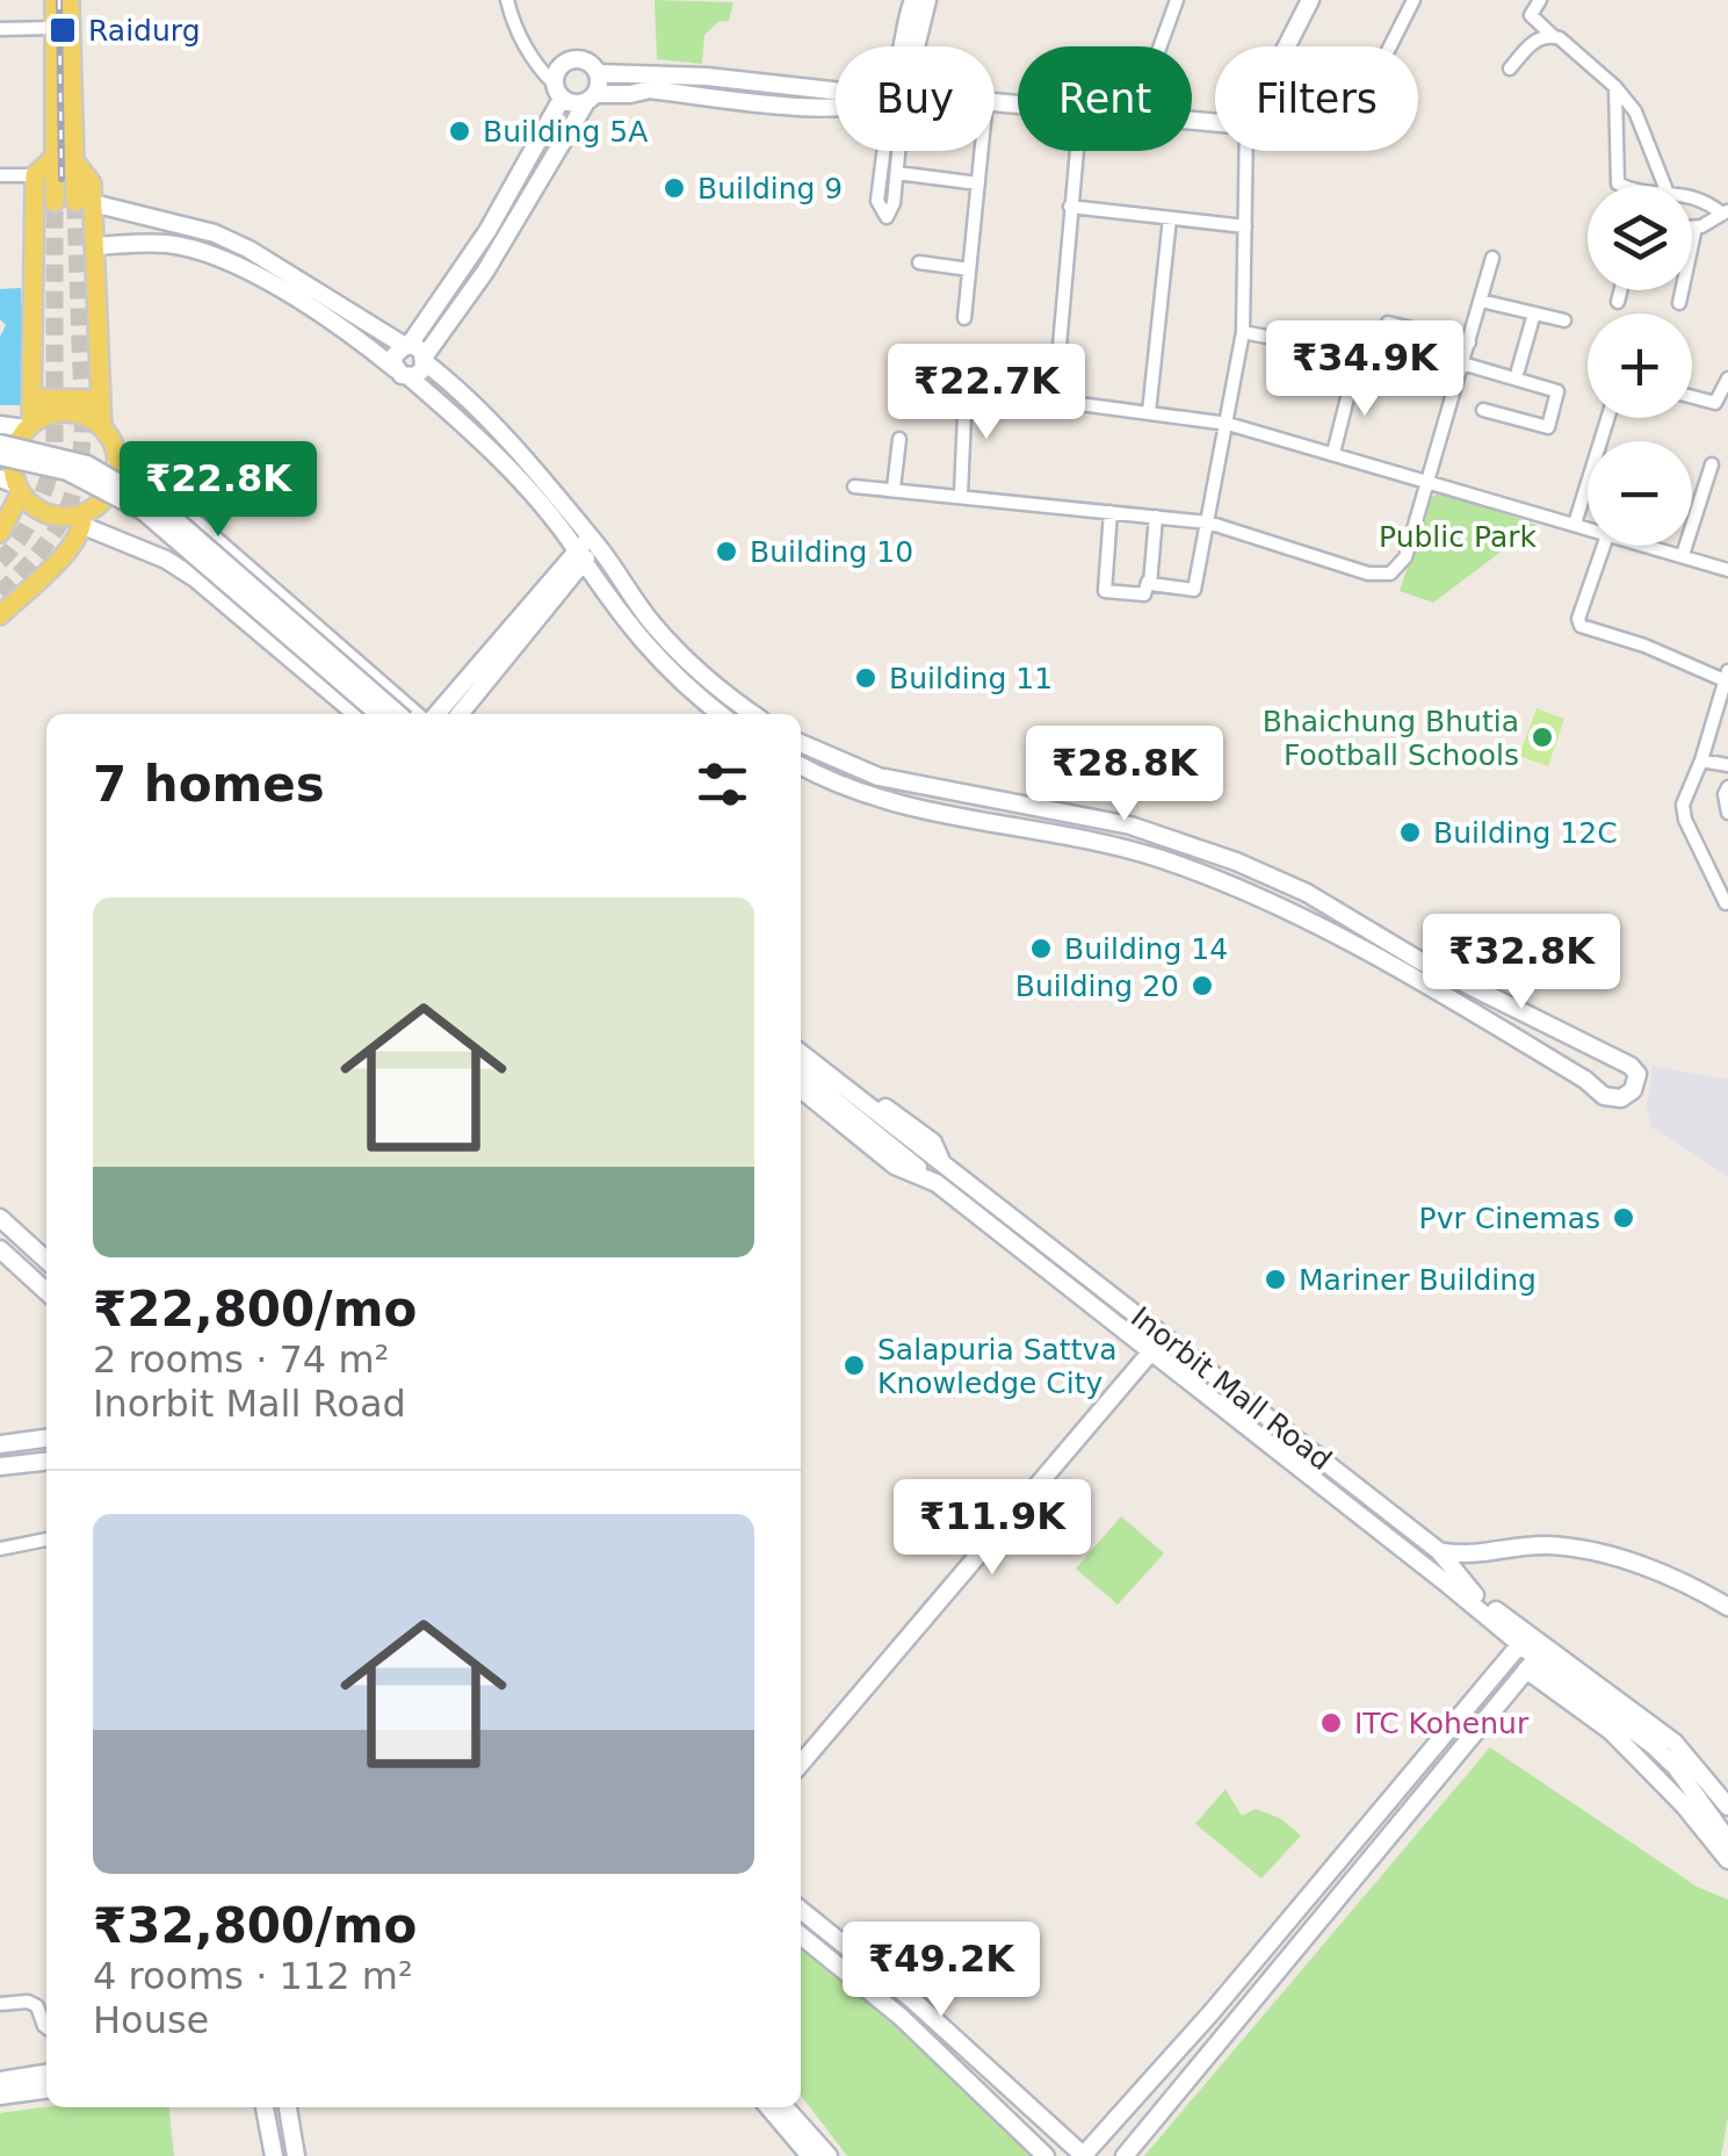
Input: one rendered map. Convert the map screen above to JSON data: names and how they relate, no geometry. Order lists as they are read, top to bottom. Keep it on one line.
{"streets":{"street":["Inorbit Mall Road"]},"parks":["Public Park"],"places":{"transit":["Raidurg"],"other":["Building 5A","Building 9","Building 10","Building 11","Bhaichung Bhutia Football Schools","Building 12C","Building 14","Building 20","Pvr Cinemas","Mariner Building","Salapuria Sattva Knowledge City","ITC Kohenur"]},"page":{"chip":["Buy","Rent","Filters"],"map_buttons":["+","−"],"price":["₹34.9K","₹22.7K","₹22.8K","₹28.8K","₹32.8K","₹11.9K","₹49.2K"],"heading":"7 homes","list":[{"name":"₹22,800/mo","note":"2 rooms · 74 m² · Inorbit Mall Road"},{"name":"₹32,800/mo","note":"4 rooms · 112 m² · House"}]}}
